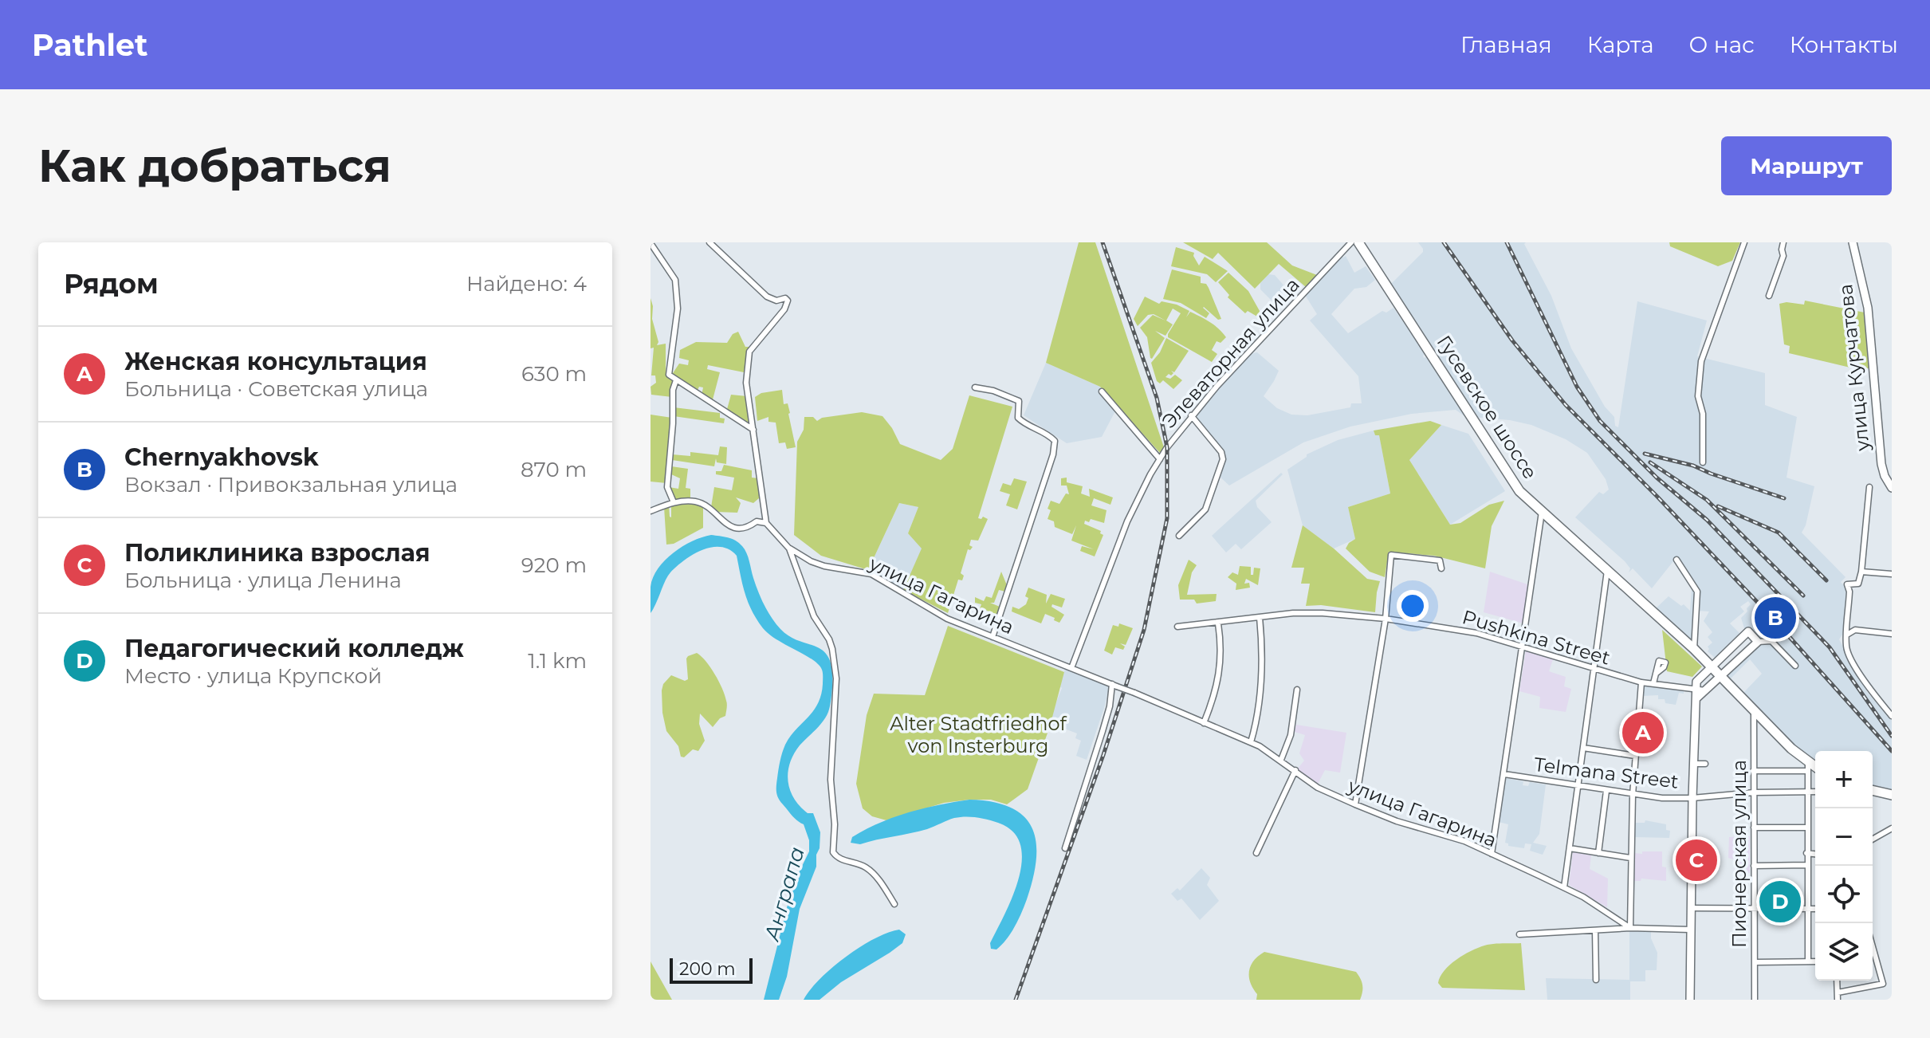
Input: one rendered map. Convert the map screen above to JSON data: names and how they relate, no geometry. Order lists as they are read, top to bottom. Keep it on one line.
{"streets":{"highway":["Гусевское шоссе"],"main road":["улица Курчатова"],"street":["Элеваторная улица","улица Гагарина","Pushkina Street","Telmana Street","Пионерская улица"]},"crossings":[["Элеваторная улица","улица Гагарина"],["Гусевское шоссе","Пионерская улица"],["Telmana Street","Пионерская улица"]],"water":["Анграпа"],"parks":["Alter Stadtfriedhof von Insterburg"],"scale_bar":"200 m","page":{"header":"Pathlet","nav":["Главная","Карта","О нас","Контакты"],"buttons":"Маршрут","title":"Как добраться","heading":["Рядом","Найдено: 4"],"list":[{"mark":"A","name":"Женская консультация","note":"Больница · Советская улица","value":"630 m"},{"mark":"B","name":"Chernyakhovsk","note":"Вокзал · Привокзальная улица","value":"870 m"},{"mark":"C","name":"Поликлиника взрослая","note":"Больница · улица Ленина","value":"920 m"},{"mark":"D","name":"Педагогический колледж","note":"Место · улица Крупской","value":"1.1 km"}],"pins":["B","A","C","D"],"map_buttons":["+","−"],"scale":"200 m"}}
